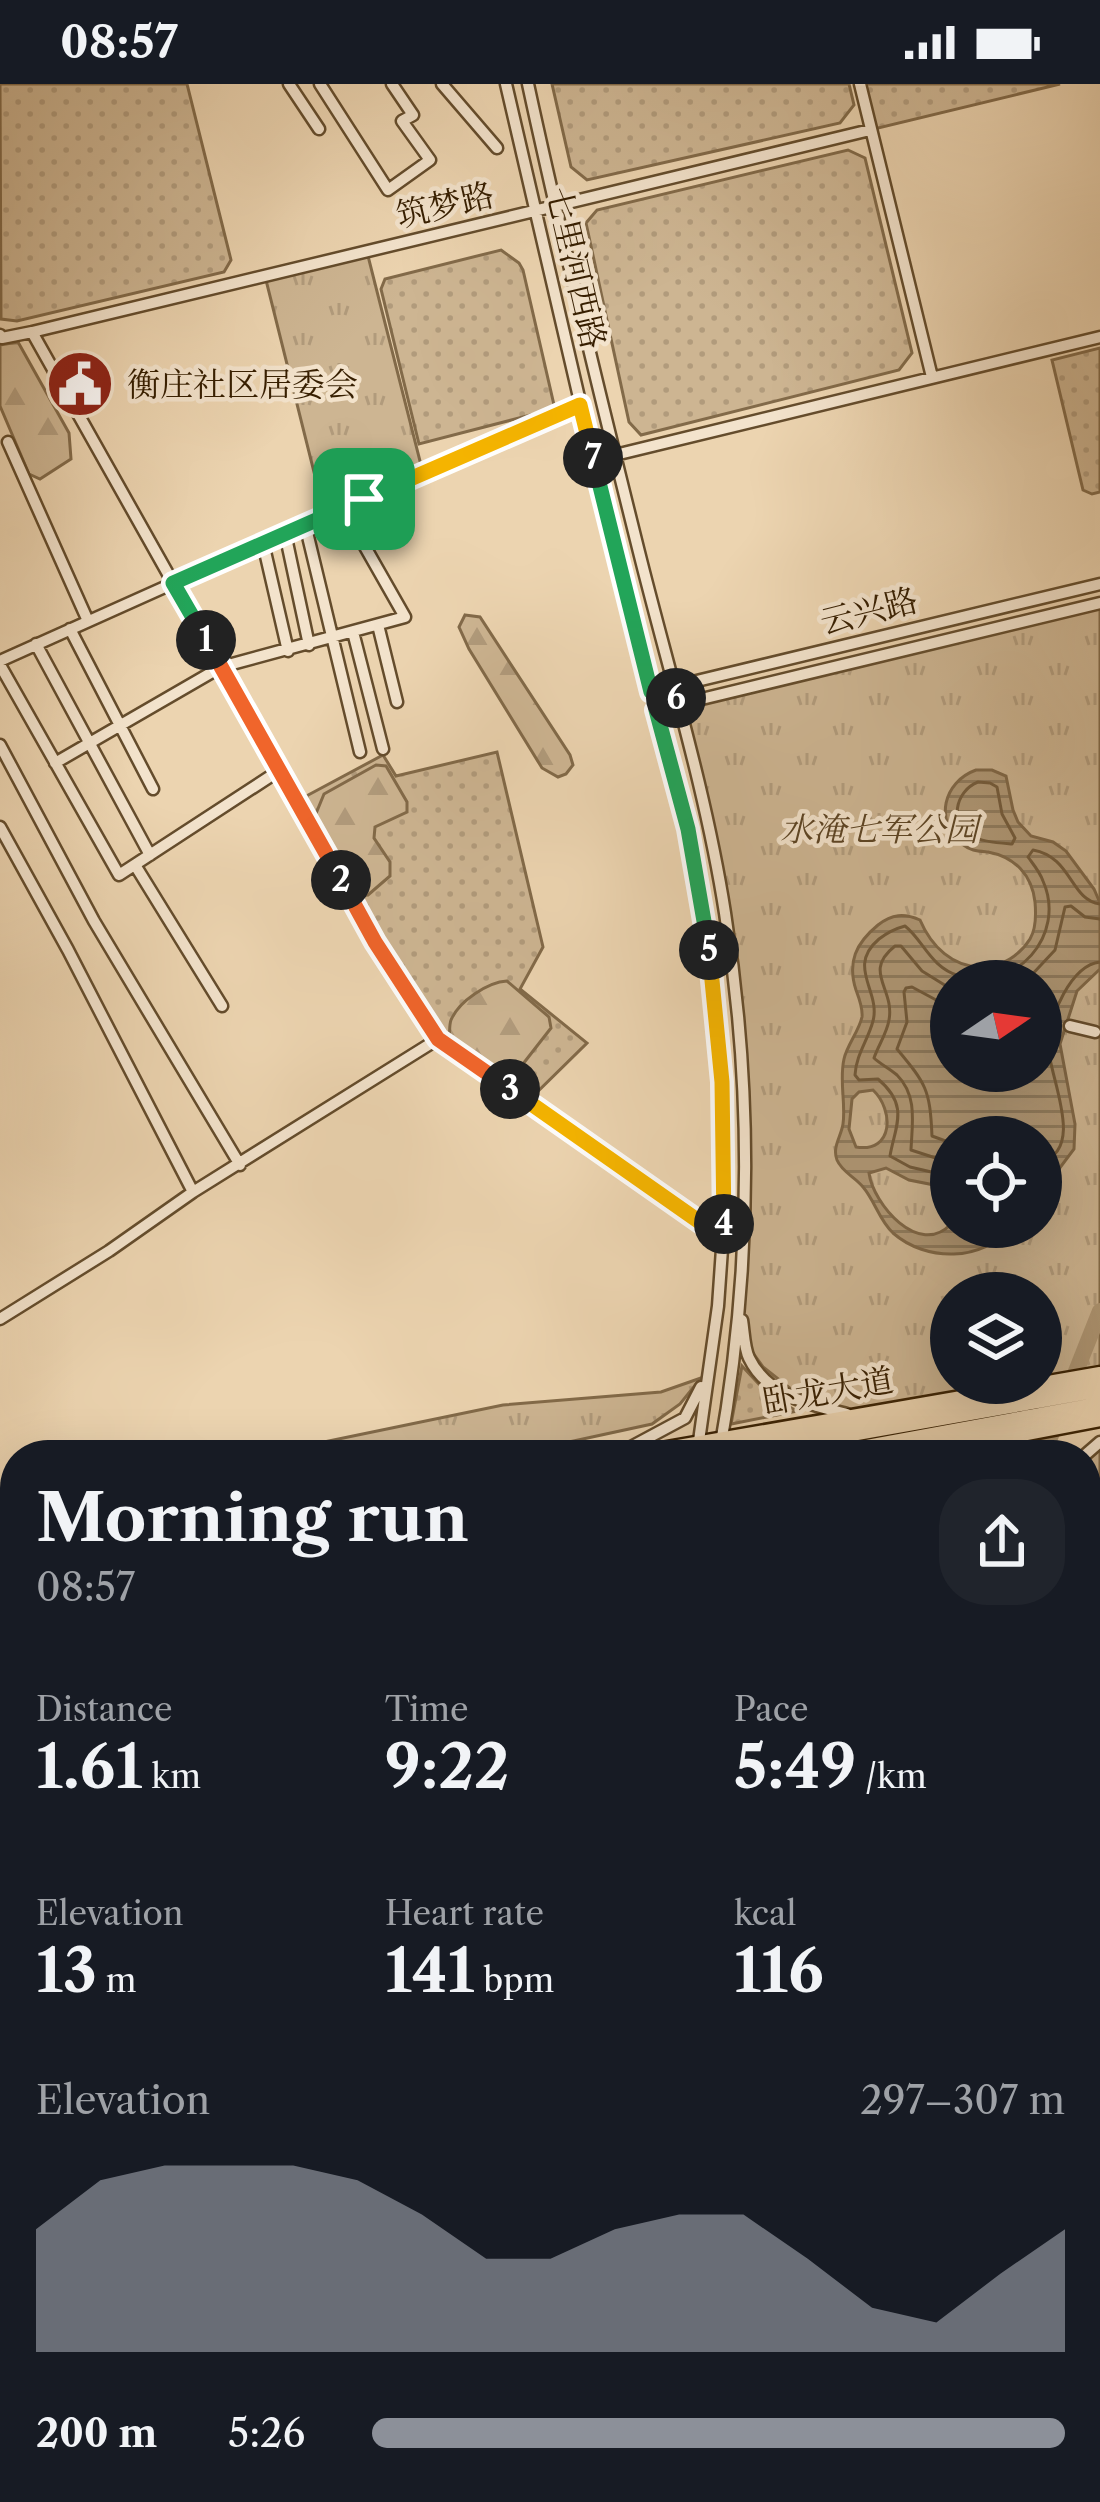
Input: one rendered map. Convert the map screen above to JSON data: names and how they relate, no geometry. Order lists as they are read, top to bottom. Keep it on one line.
{"streets":{"highway":["卧龙大道"],"street":["筑梦路","七里河西路","云兴路"]},"crossings":[["筑梦路","七里河西路"],["七里河西路","云兴路"]],"parks":["水淹七军公园"],"places":{"public building":["衡庄社区居委会"]},"north":"right","page":{"status":"08:57","pins":["7","1","6","2","5","3","4"],"heading":["Morning run","08:57"],"stats":[["Distance","1.61 km"],["Time","9:22"],["Pace","5:49 /km"],["Elevation","13 m"],["Heart rate","141 bpm"],["kcal","116"]],"chart":["Elevation","297–307 m"],"list":[{"name":"200 m","note":"5:26"}]}}
